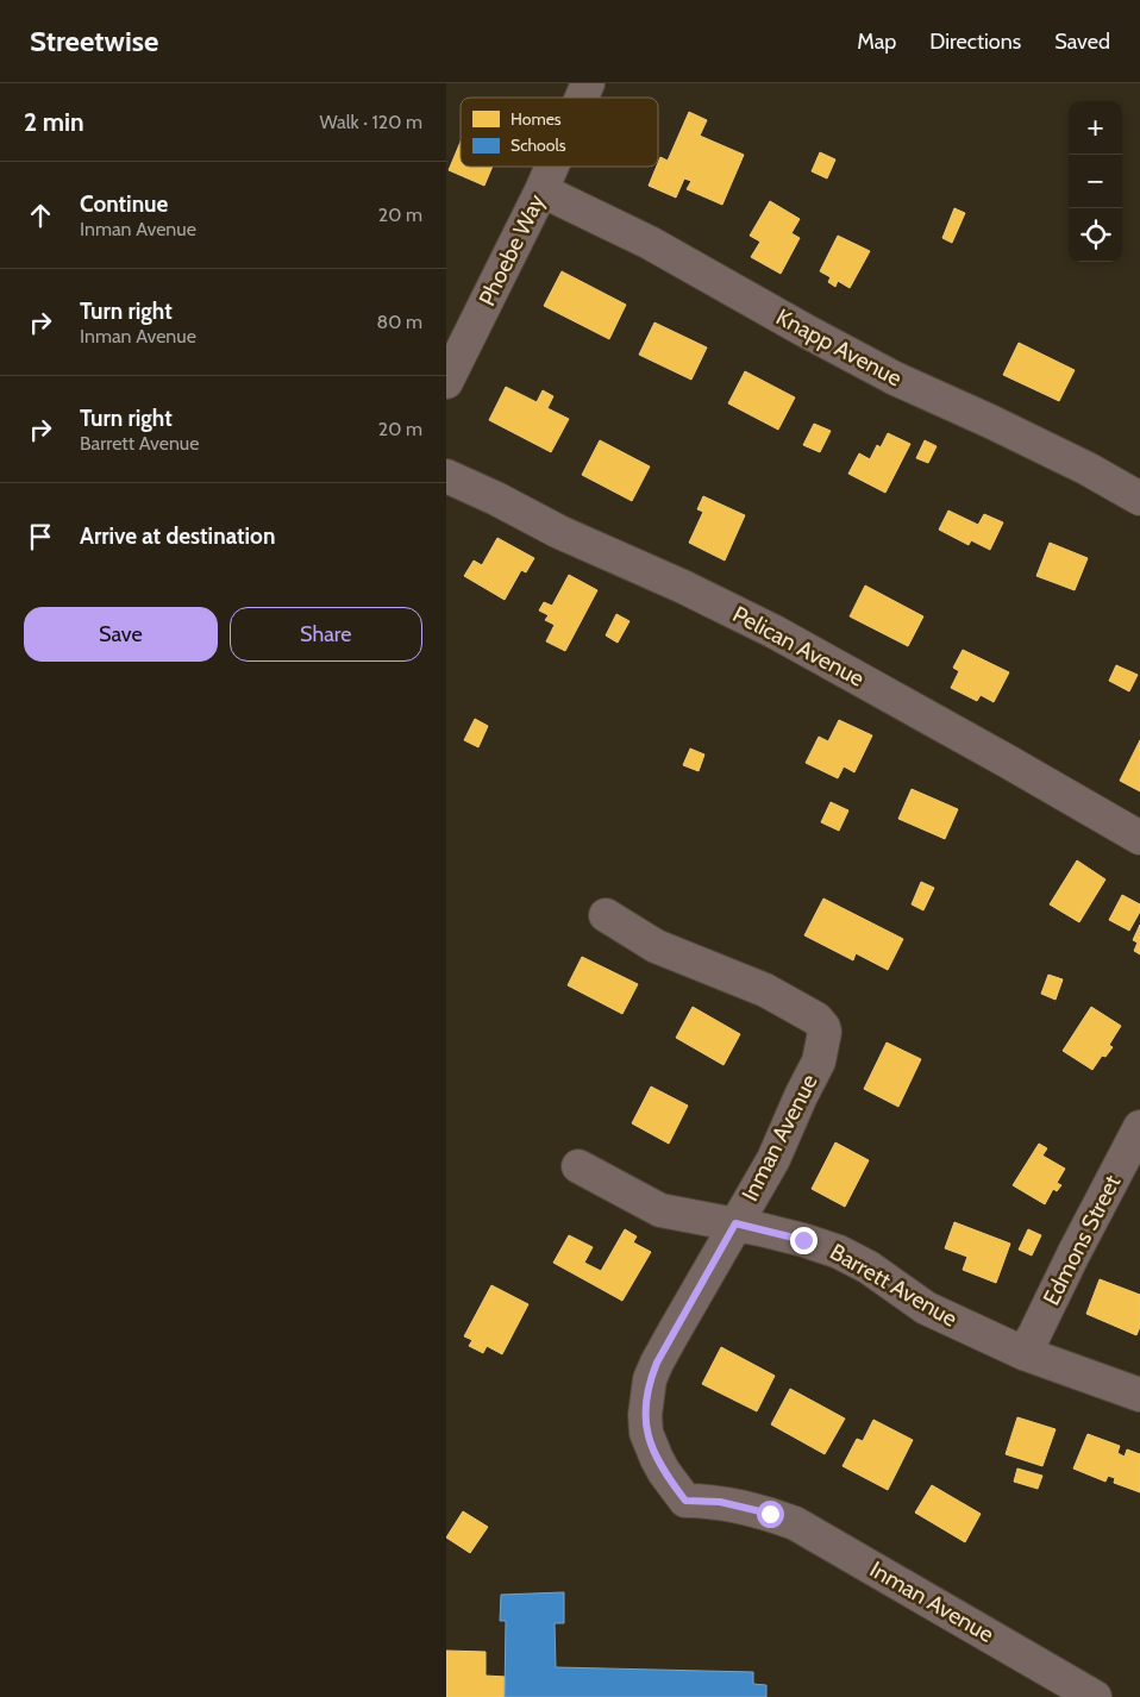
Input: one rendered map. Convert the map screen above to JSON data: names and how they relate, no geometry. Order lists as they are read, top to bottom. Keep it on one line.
{"streets":{"street":["Phoebe Way","Knapp Avenue","Pelican Avenue","Inman Avenue","Edmons Street","Barrett Avenue"]},"crossings":[["Phoebe Way","Knapp Avenue"],["Inman Avenue","Barrett Avenue"],["Edmons Street","Barrett Avenue"]],"legend":["Homes","Schools"],"page":{"header":"Streetwise","nav":["Map","Directions","Saved"],"heading":["2 min","Walk · 120 m"],"map_buttons":["+","−"],"list":[["Continue","Inman Avenue","20 m"],["Turn right","Inman Avenue","80 m"],["Turn right","Barrett Avenue","20 m"],"Arrive at destination"],"buttons":["Save","Share"]}}
